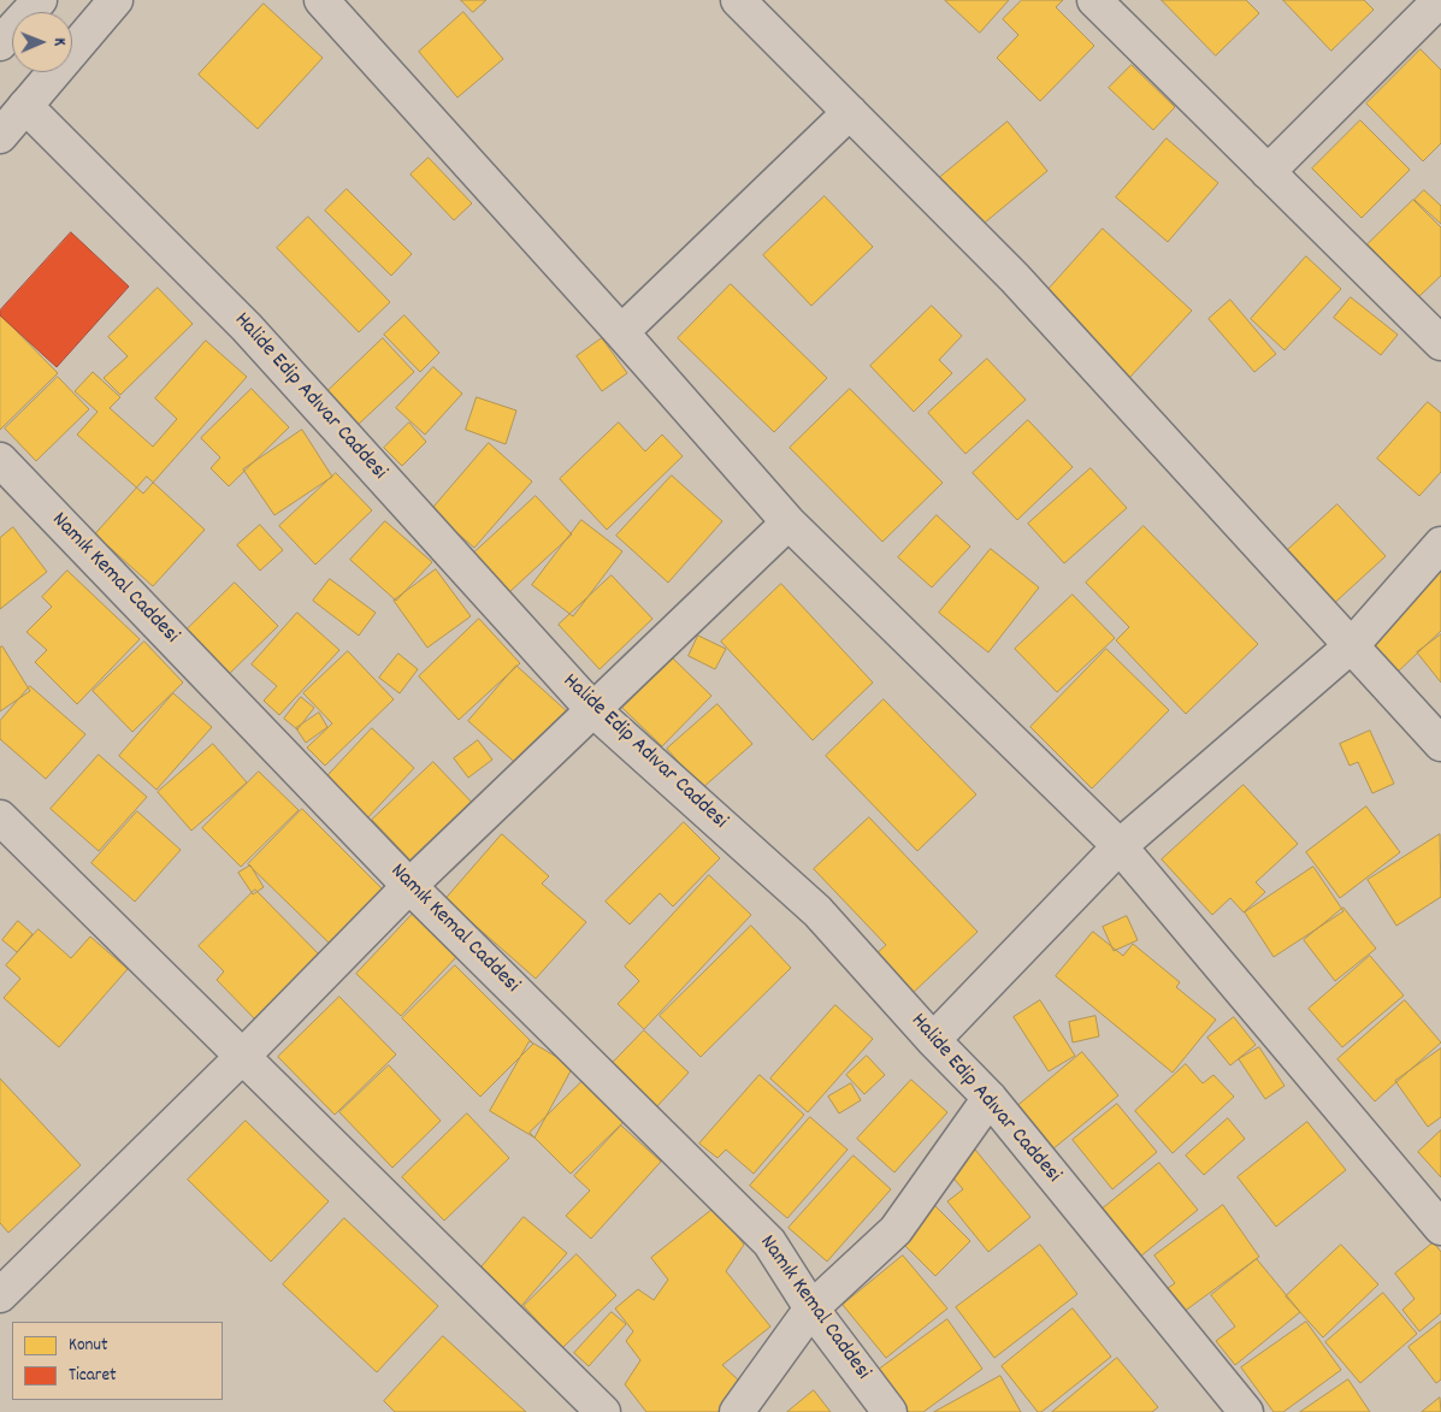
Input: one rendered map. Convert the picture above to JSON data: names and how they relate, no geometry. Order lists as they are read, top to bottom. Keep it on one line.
{"streets":{"main road":["Halide Edip Adıvar Caddesi","Namık Kemal Caddesi"]},"legend":["Konut","Ticaret"],"north":"right"}
